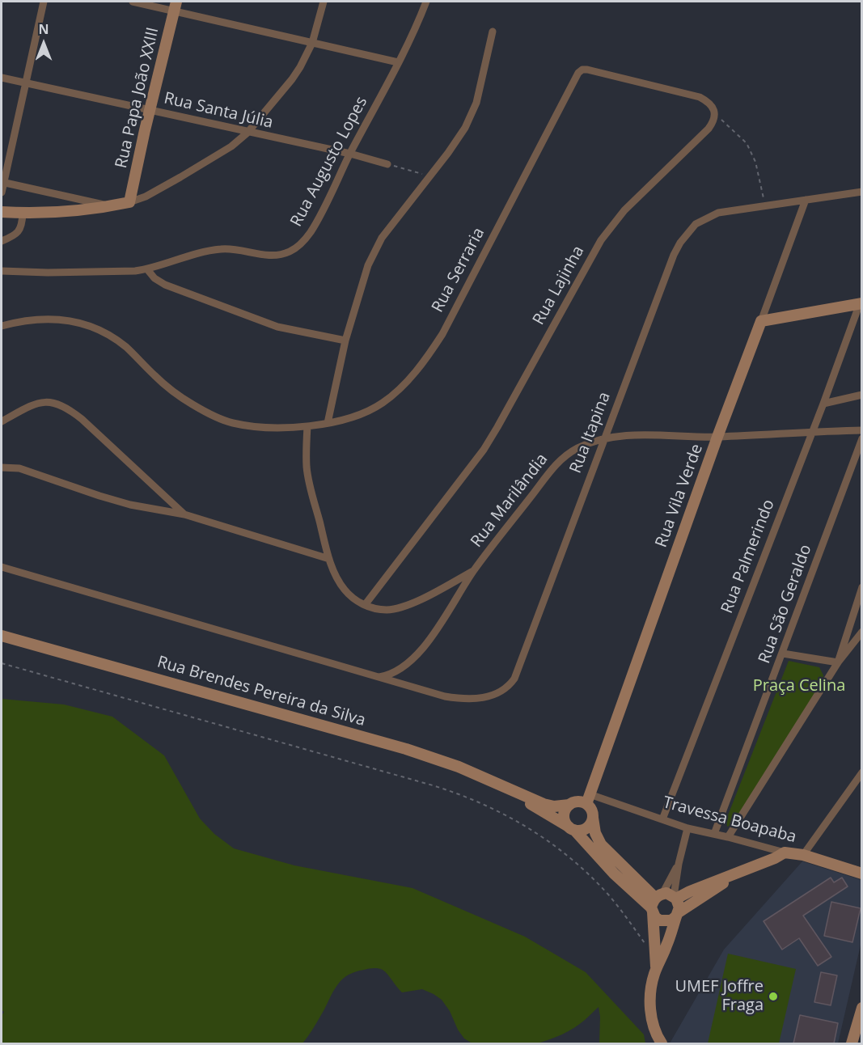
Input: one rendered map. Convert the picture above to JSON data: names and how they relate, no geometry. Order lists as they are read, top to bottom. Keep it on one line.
{"streets":{"street":["Rua Papa João XXIII","Rua Santa Júlia","Rua Augusto Lopes","Rua Serraria","Rua Lajinha","Rua Itapina","Rua Vila Verde","Rua Marilândia","Rua Palmerindo","Rua São Geraldo","Rua Brendes Pereira da Silva","Travessa Boapaba"]},"crossings":[["Rua Papa João XXIII","Rua Santa Júlia"],["Rua Santa Júlia","Rua Augusto Lopes"],["Rua Serraria","Rua Lajinha"],["Rua Itapina","Rua Vila Verde"],["Rua Itapina","Rua Marilândia"],["Rua Vila Verde","Rua Marilândia"],["Rua Vila Verde","Rua Brendes Pereira da Silva"],["Rua Vila Verde","Travessa Boapaba"],["Rua Marilândia","Rua Palmerindo"],["Rua Palmerindo","Travessa Boapaba"],["Rua São Geraldo","Travessa Boapaba"],["Rua Brendes Pereira da Silva","Travessa Boapaba"]],"parks":["Praça Celina"],"places":["UMEF Joffre Fraga"],"north":"top"}
